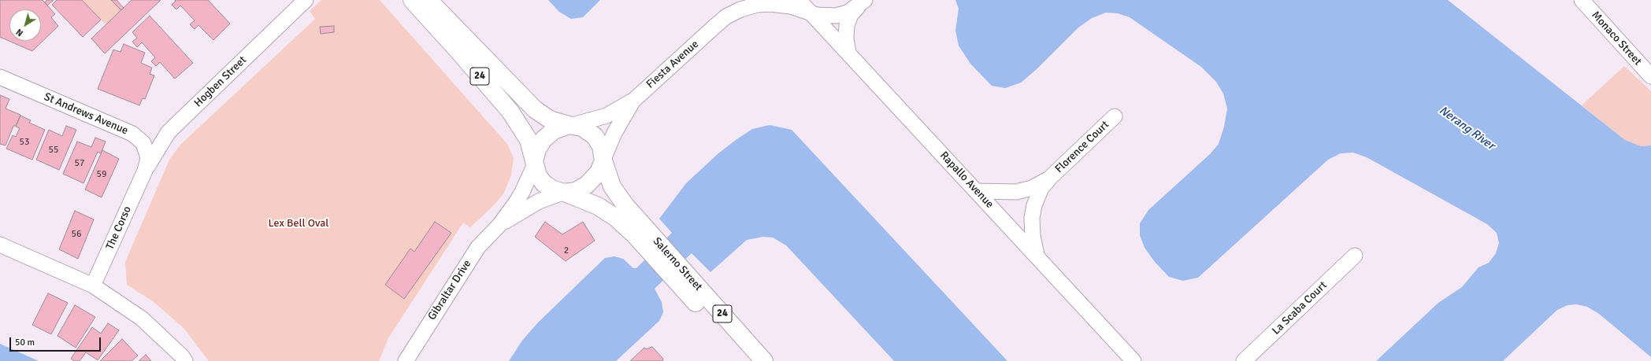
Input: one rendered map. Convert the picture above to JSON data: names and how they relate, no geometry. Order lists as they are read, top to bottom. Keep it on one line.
{"streets":{"main road":["24","Salerno Street"],"street":["Monaco Street","Fiesta Avenue","Hogben Street","St Andrews Avenue","Florence Court","Rapallo Avenue","The Corso","Gibraltar Drive","La Scaba Court"]},"crossings":[["Fiesta Avenue","24"],["Fiesta Avenue","Rapallo Avenue"],["Fiesta Avenue","Salerno Street"],["Fiesta Avenue","Gibraltar Drive"],["24","Salerno Street"],["24","Gibraltar Drive"],["Hogben Street","St Andrews Avenue"],["Hogben Street","The Corso"],["St Andrews Avenue","The Corso"],["Florence Court","Rapallo Avenue"],["Salerno Street","Gibraltar Drive"]],"water":["Nerang River"],"parks":["Lex Bell Oval"],"house_numbers":["53","55","57","59","56","2"],"scale_bar":"50 m","north":"bottom left"}
